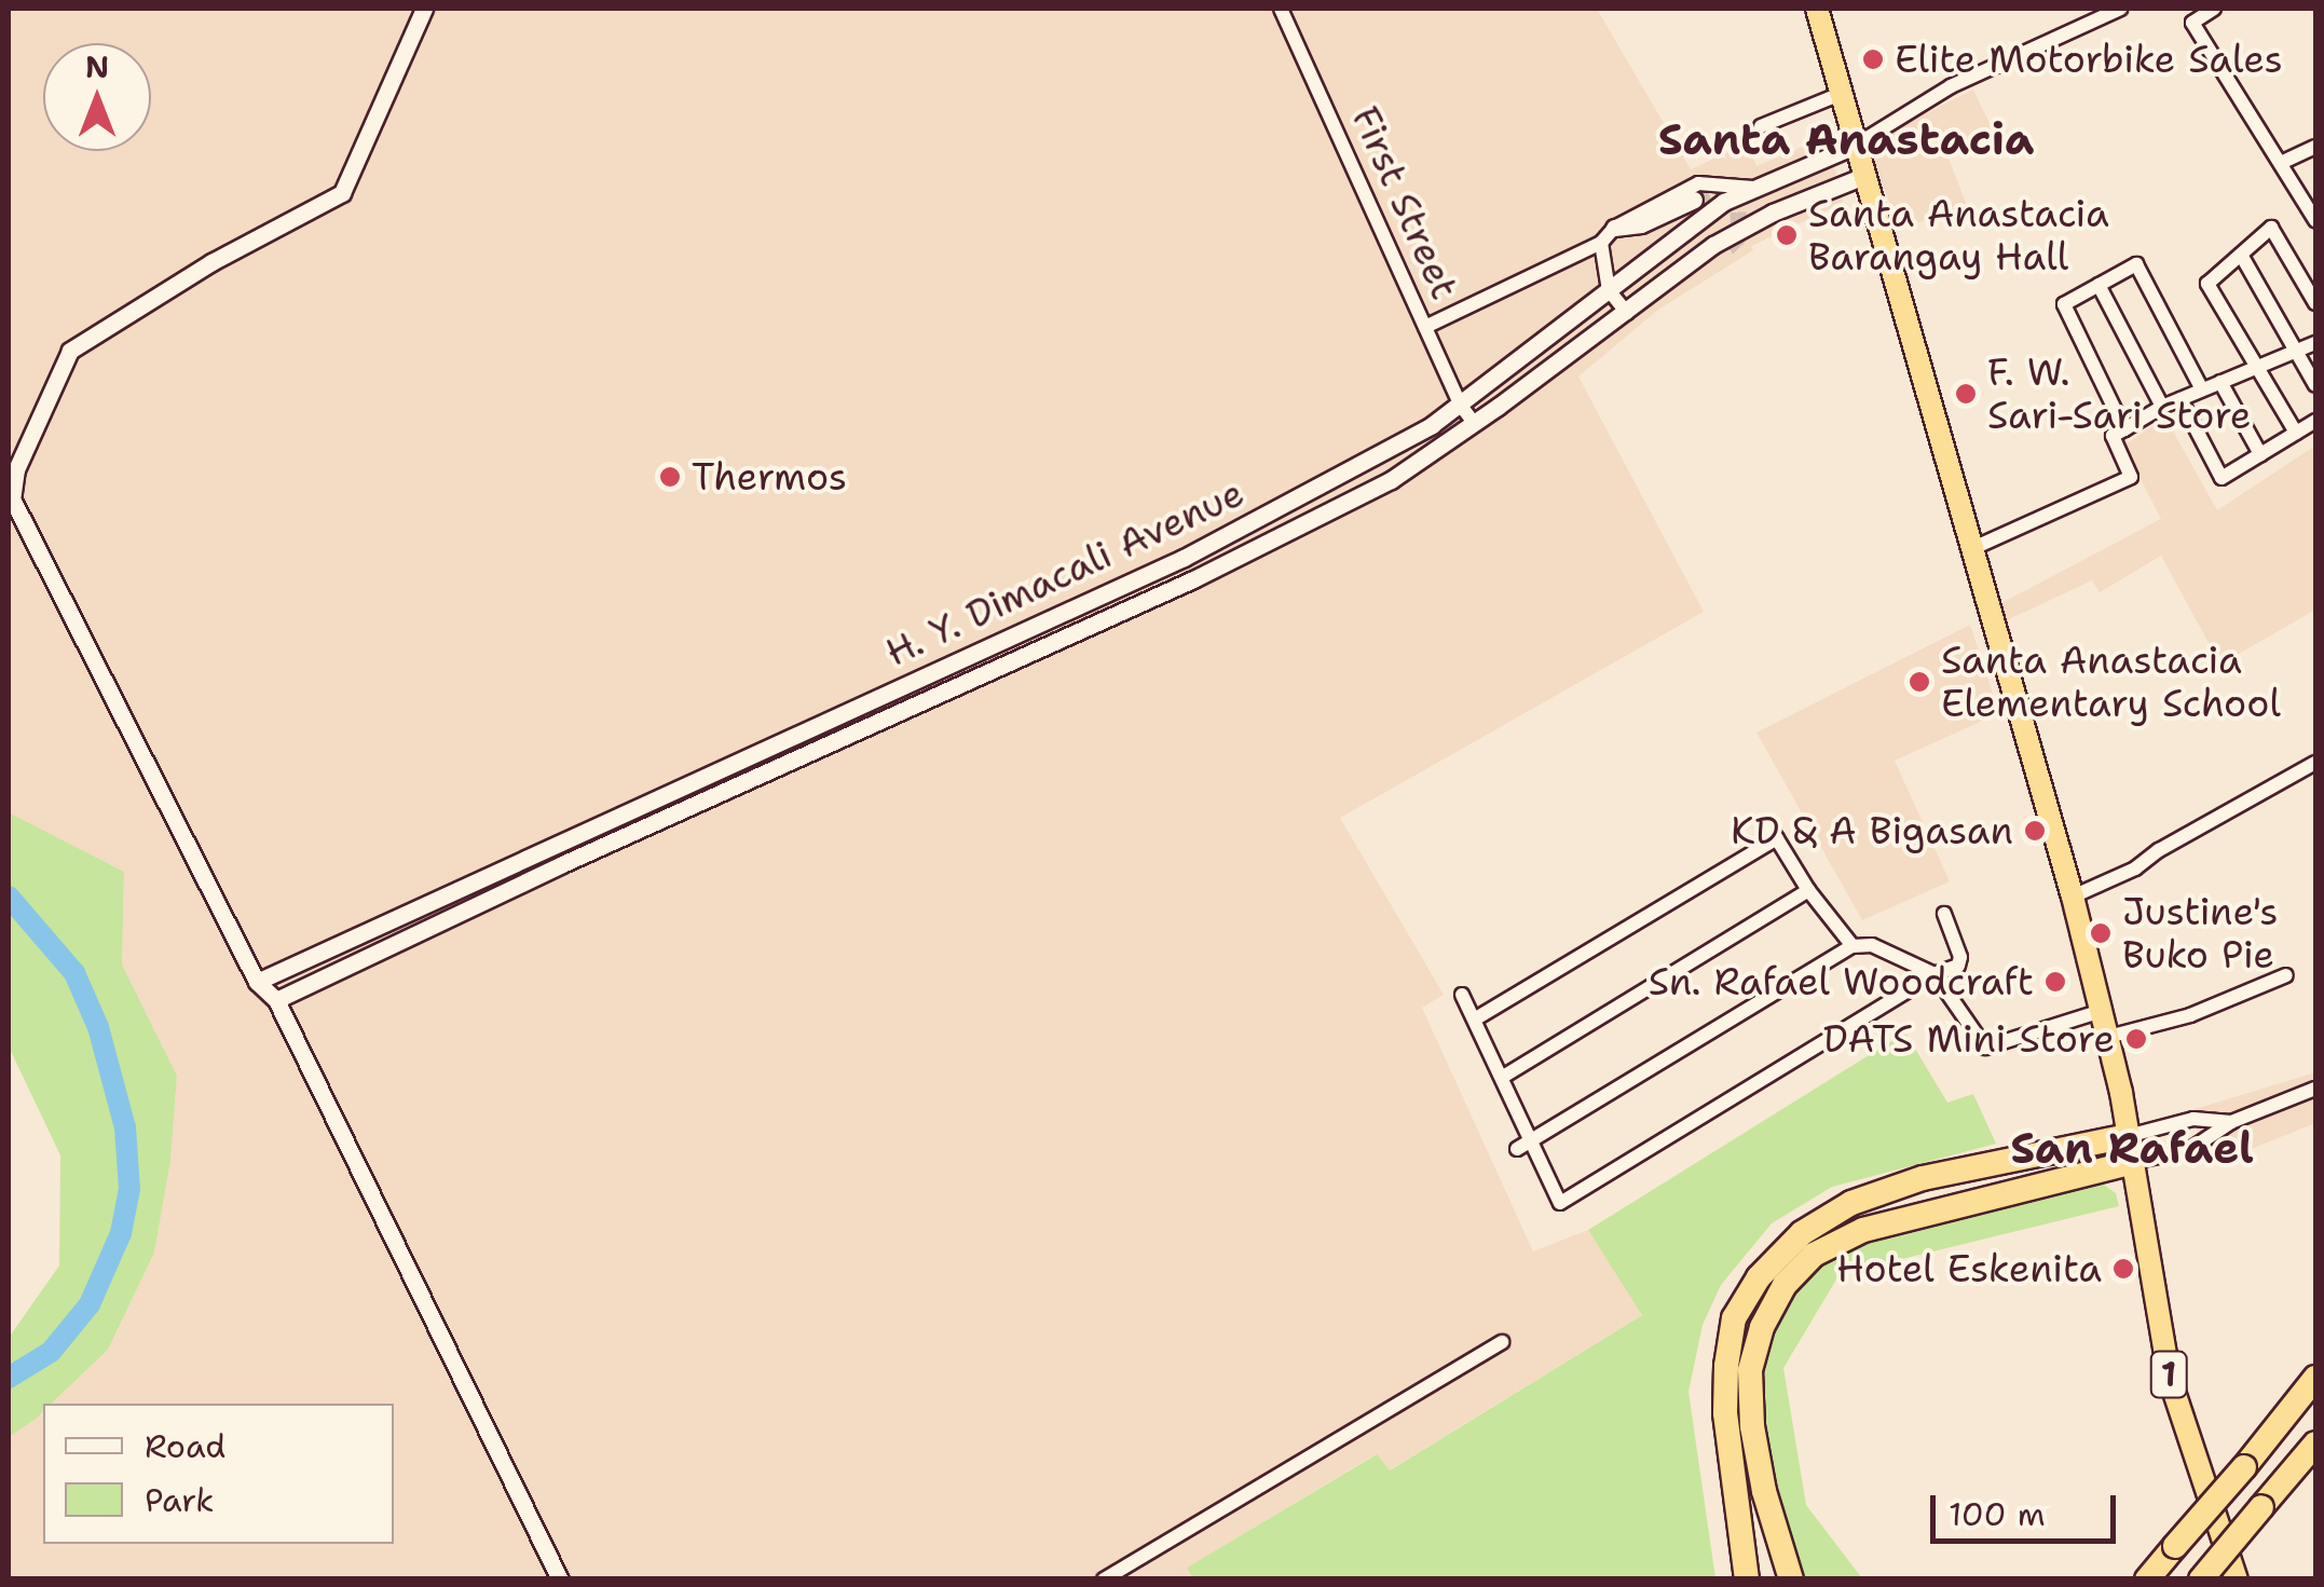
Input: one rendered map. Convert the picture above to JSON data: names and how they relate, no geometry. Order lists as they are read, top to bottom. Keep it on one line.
{"streets":{"highway":["1"],"street":["First Street","H. Y. Dimacali Avenue"]},"crossings":[["First Street","H. Y. Dimacali Avenue"],["H. Y. Dimacali Avenue","1"]],"districts":["Santa Anastacia","San Rafael"],"places":["Elite Motorbike Sales","Santa Anastacia Barangay Hall","F. W. Sari-Sari Store","Thermos","Santa Anastacia Elementary School","KD & A Bigasan","Justine's Buko Pie","Sn. Rafael Woodcraft","DATS Mini Store","Hotel Eskenita"],"legend":["Road","Park"],"scale_bar":"100 m","north":"top"}
